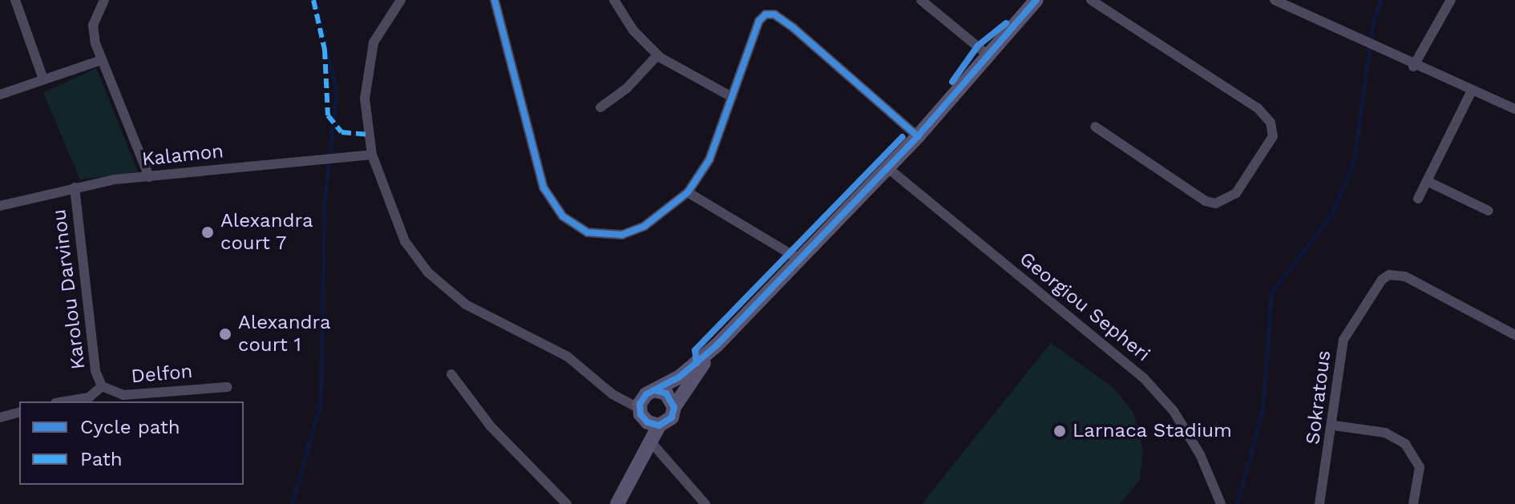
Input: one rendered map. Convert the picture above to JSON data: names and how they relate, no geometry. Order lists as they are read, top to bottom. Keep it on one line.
{"streets":{"street":["Kalamon","Karolou Darvinou","Georgiou Sepheri","Delfon","Sokratous"]},"crossings":[["Kalamon","Karolou Darvinou"],["Karolou Darvinou","Delfon"]],"places":["Alexandra court 7","Alexandra court 1","Larnaca Stadium"],"legend":["Cycle path","Path"]}
